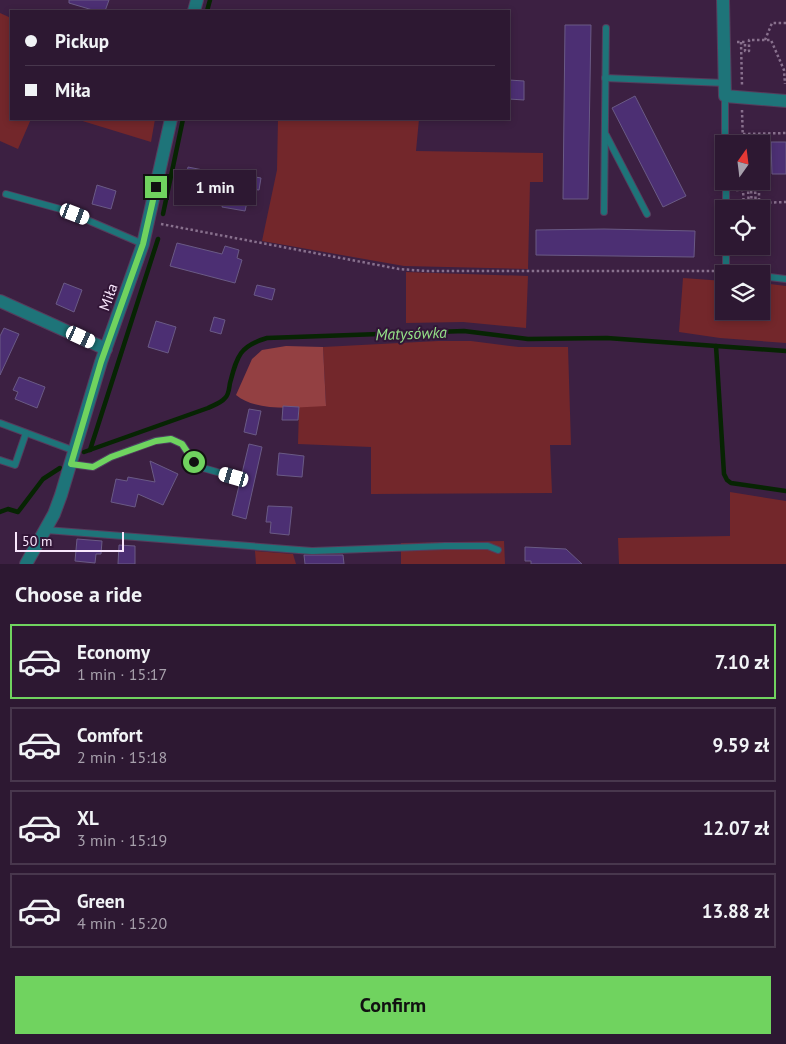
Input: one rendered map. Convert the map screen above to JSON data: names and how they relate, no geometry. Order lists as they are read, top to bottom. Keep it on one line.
{"streets":{"street":["Miła"]},"water":["Matysówka"],"scale_bar":"50 m","north":"top","page":{"banner":["Pickup","Miła"],"bubble":"1 min","scale":"50 m","heading":"Choose a ride","list":[{"name":"Economy","note":"1 min · 15:17","value":"7.10 zł"},{"name":"Comfort","note":"2 min · 15:18","value":"9.59 zł"},{"name":"XL","note":"3 min · 15:19","value":"12.07 zł"},{"name":"Green","note":"4 min · 15:20","value":"13.88 zł"}],"buttons":"Confirm"}}
